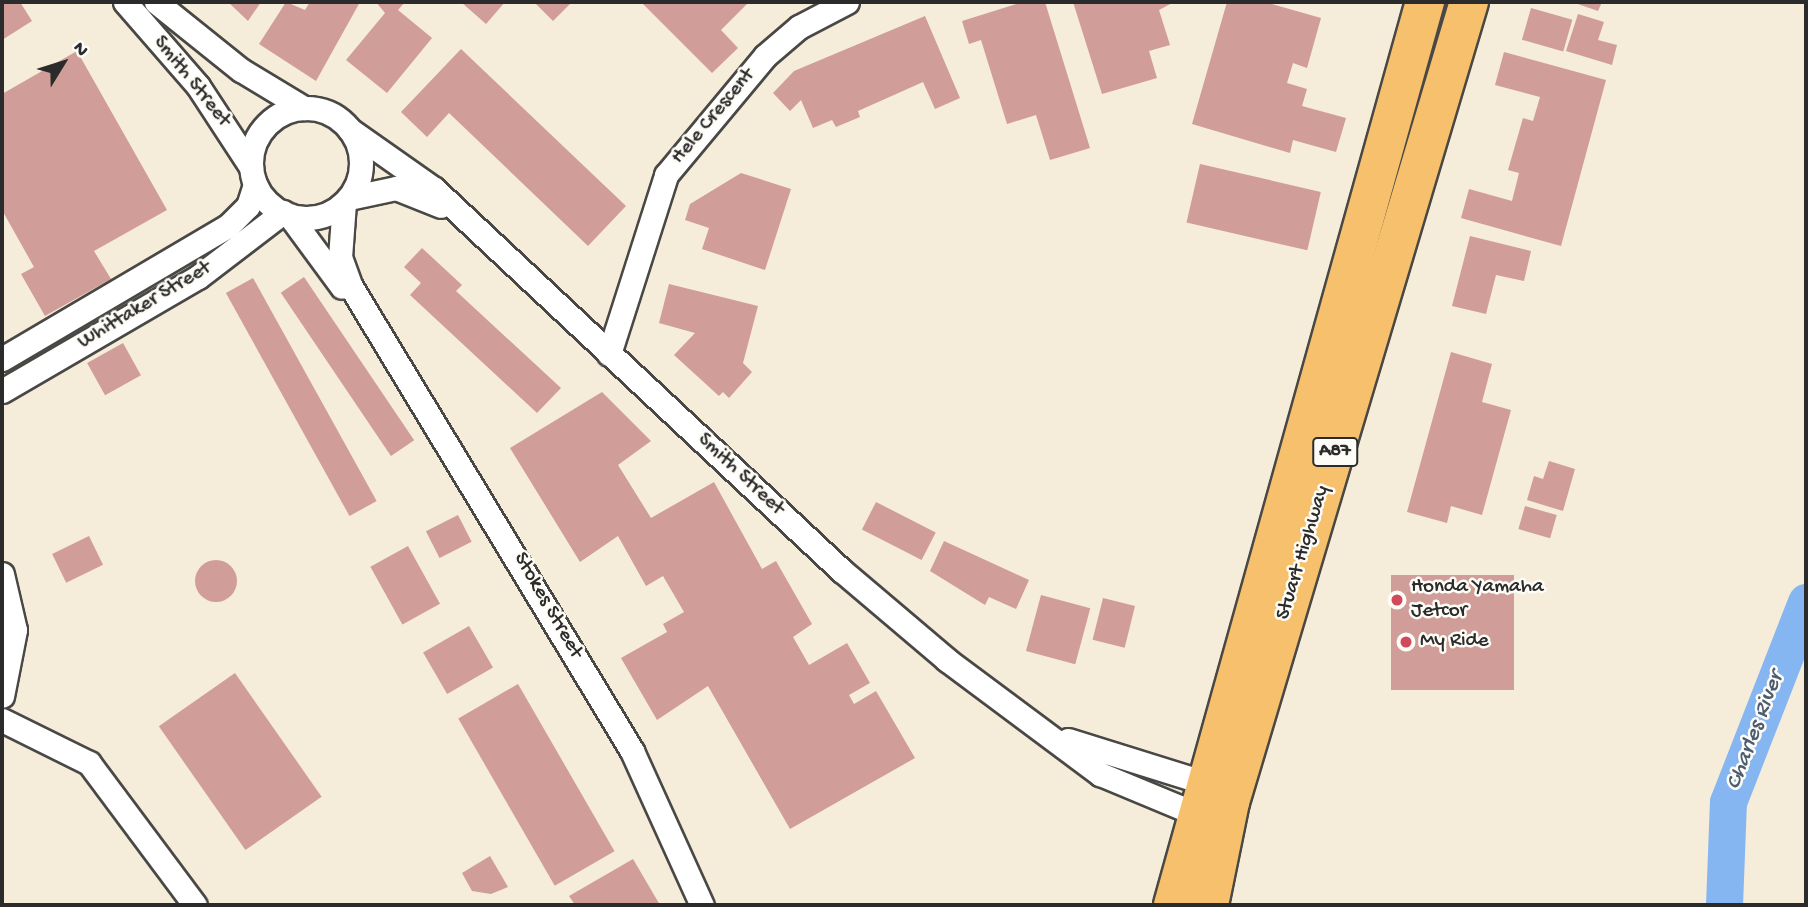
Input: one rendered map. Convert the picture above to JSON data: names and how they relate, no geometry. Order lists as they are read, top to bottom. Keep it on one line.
{"streets":{"highway":["A87","Stuart Highway"],"street":["Smith Street","Hele Crescent","Whittaker Street","Stokes Street"]},"crossings":[["Smith Street","Hele Crescent"],["Smith Street","Whittaker Street"],["Smith Street","Stuart Highway"],["Smith Street","Stokes Street"],["Whittaker Street","Stokes Street"]],"water":["Charles River"],"places":["Honda Yamaha Jetcor","My Ride"],"north":"top right"}
